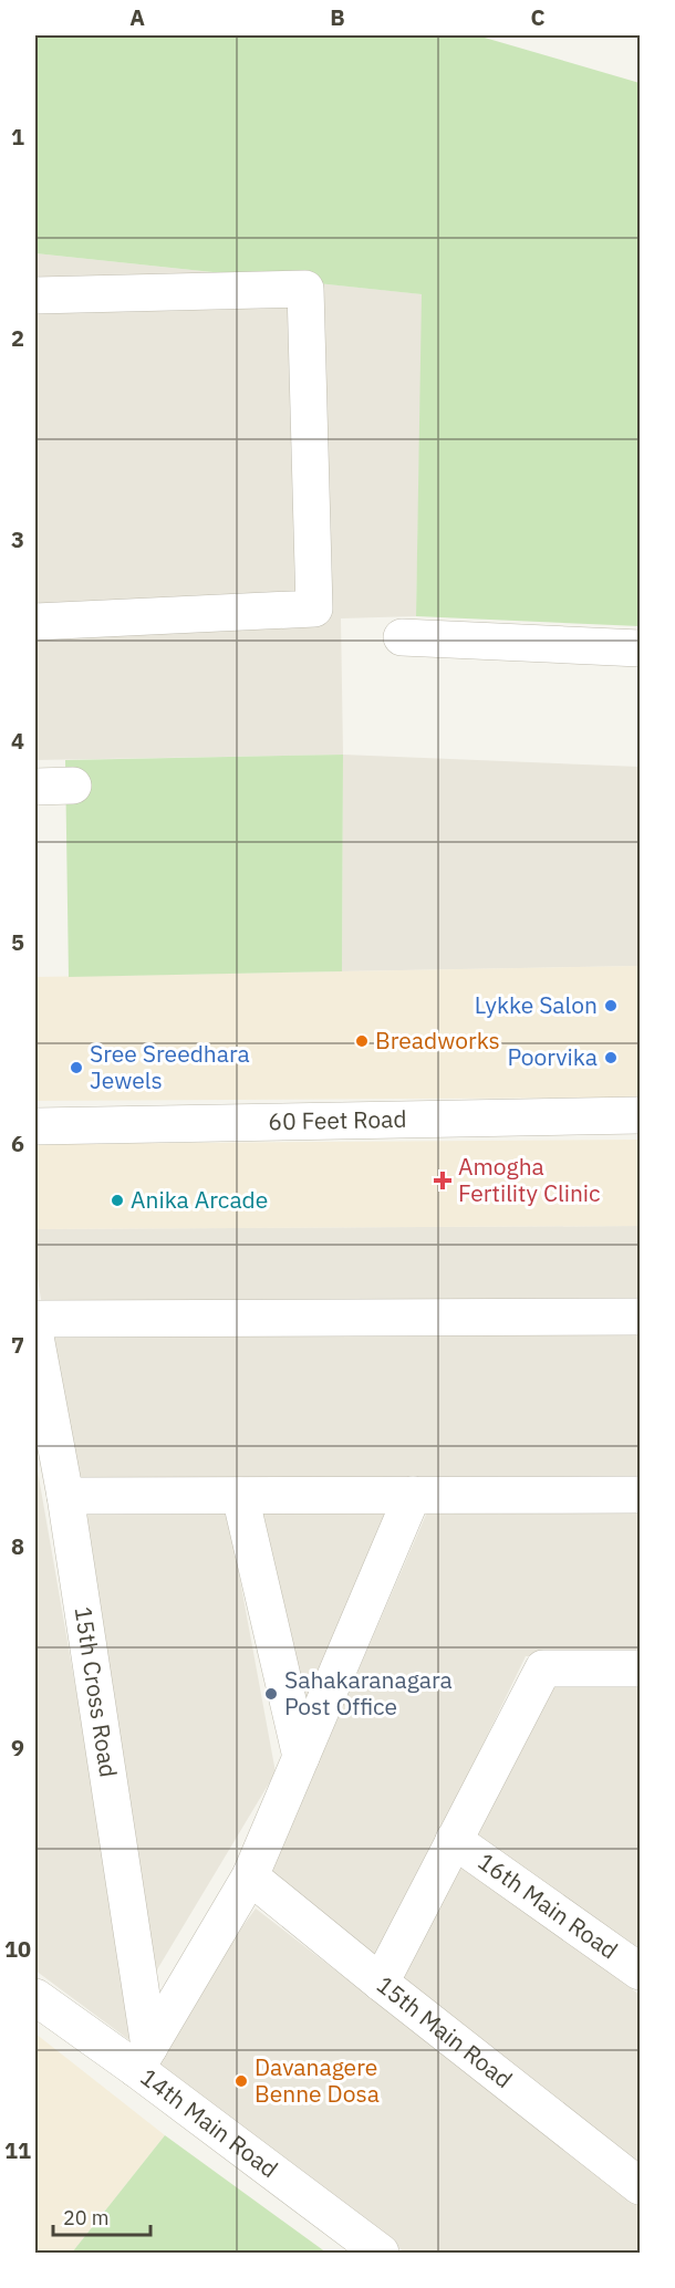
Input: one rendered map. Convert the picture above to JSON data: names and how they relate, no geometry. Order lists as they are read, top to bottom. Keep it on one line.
{"streets":{"street":["60 Feet Road","15th Cross Road","16th Main Road","15th Main Road","14th Main Road"]},"crossings":[["15th Cross Road","14th Main Road"]],"places":{"other":["Lykke Salon","Breadworks","Poorvika","Sree Sreedhara Jewels","Anika Arcade","Sahakaranagara Post Office","Davanagere Benne Dosa"],"health":["Amogha Fertility Clinic"]},"scale_bar":"20 m","grid":{"columns":["A","B","C"],"rows":["1","2","3","4","5","6","7","8","9","10","11"]}}
